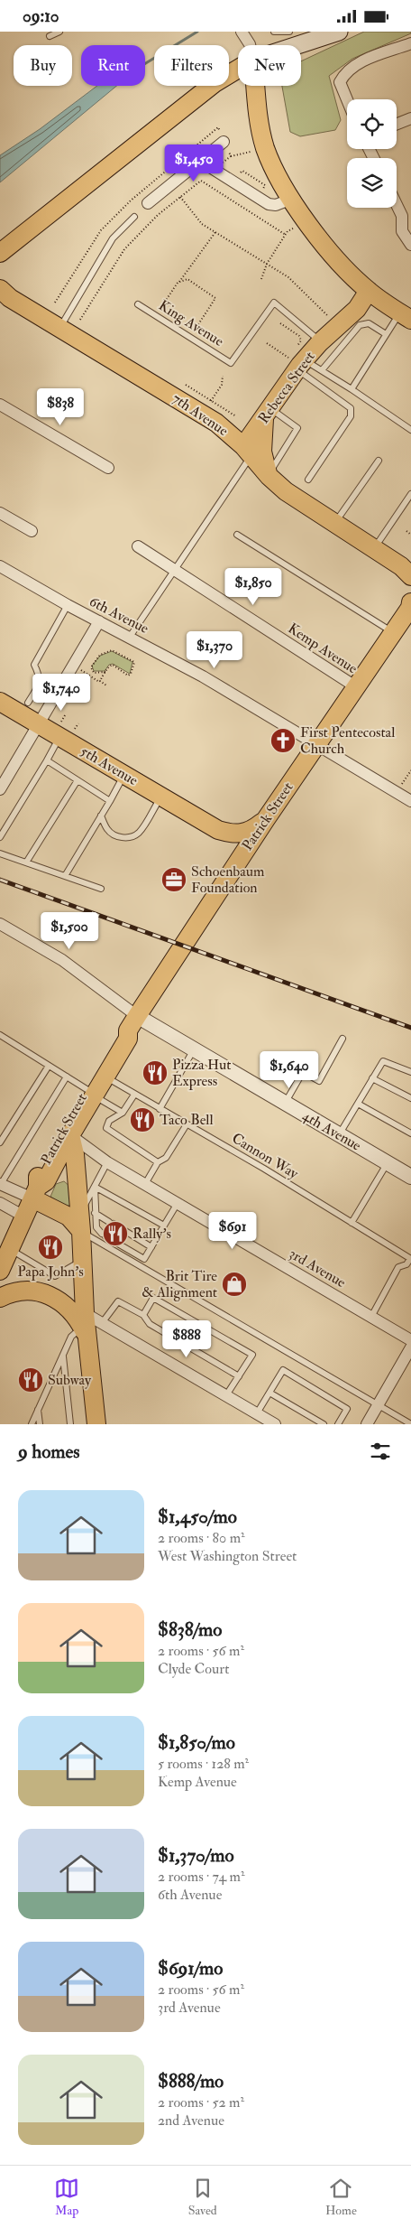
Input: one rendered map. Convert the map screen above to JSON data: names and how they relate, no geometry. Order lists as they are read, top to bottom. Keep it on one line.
{"streets":{"main road":["Rebecca Street","7th Avenue","5th Avenue","Patrick Street"],"street":["6th Avenue","Kemp Avenue","4th Avenue","3rd Avenue"],"lane":["King Avenue","Cannon Way"]},"crossings":[["King Avenue","Rebecca Street"],["Rebecca Street","7th Avenue"],["6th Avenue","Patrick Street"],["Kemp Avenue","Patrick Street"],["Patrick Street","4th Avenue"],["Patrick Street","Cannon Way"],["Patrick Street","3rd Avenue"]],"places":{"church":["First Pentecostal Church"],"office":["Schoenbaum Foundation"],"restaurant":["Pizza Hut Express","Taco Bell","Rally's","Papa John's","Subway"],"shop":["Brit Tire & Alignment"]},"page":{"status":"09:10","chip":["Buy","Rent","Filters","New"],"price":["$1,450","$838","$1,850","$1,370","$1,740","$1,500","$1,640","$691","$888"],"heading":"9 homes","list":[{"name":"$1,450/mo","note":"2 rooms · 80 m² · West Washington Street"},{"name":"$838/mo","note":"2 rooms · 56 m² · Clyde Court"},{"name":"$1,850/mo","note":"5 rooms · 128 m² · Kemp Avenue"},{"name":"$1,370/mo","note":"2 rooms · 74 m² · 6th Avenue"},{"name":"$691/mo","note":"2 rooms · 56 m² · 3rd Avenue"},{"name":"$888/mo","note":"2 rooms · 52 m² · 2nd Avenue"}],"tabs":["Map","Saved","Home"]}}
